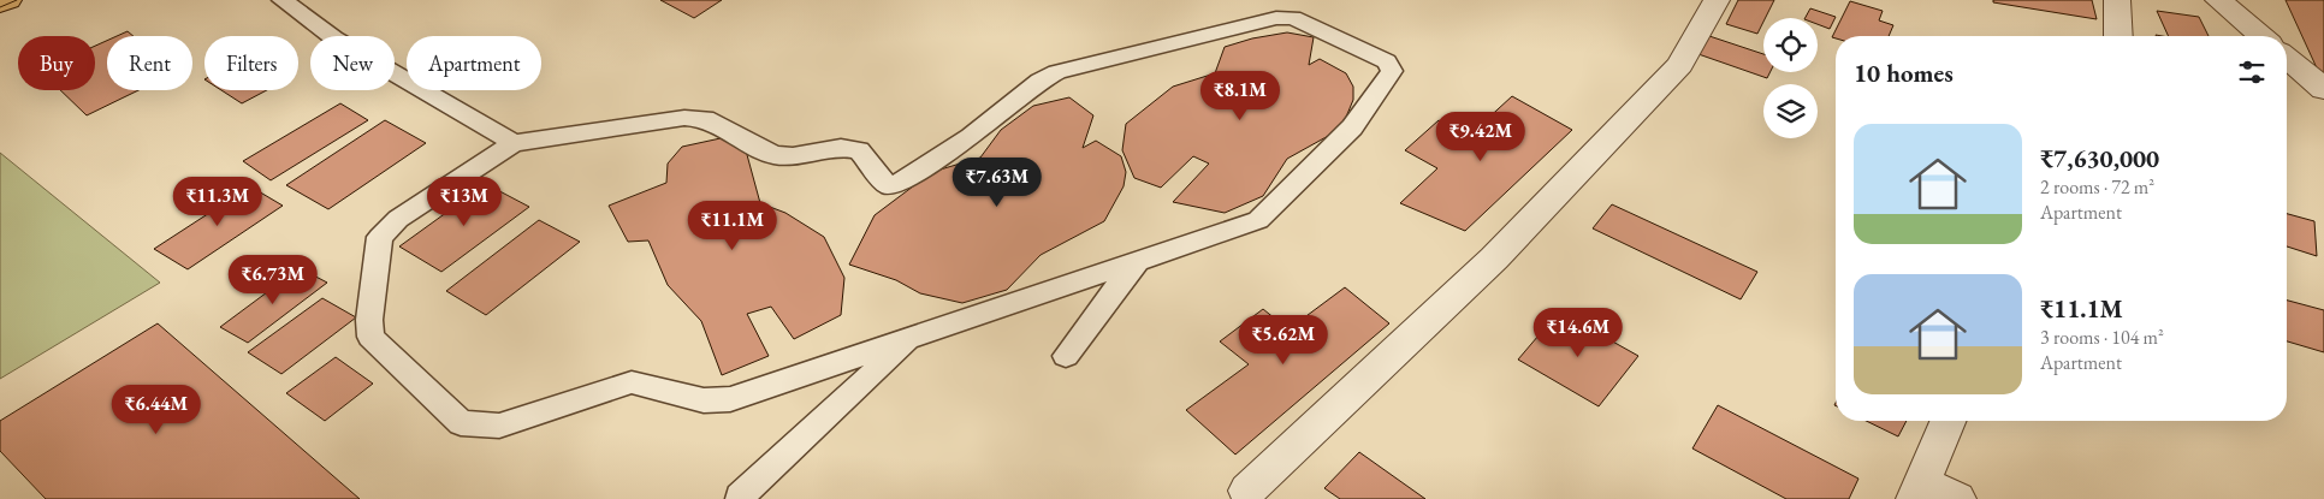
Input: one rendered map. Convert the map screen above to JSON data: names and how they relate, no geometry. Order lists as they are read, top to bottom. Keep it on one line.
{"page":{"chip":["Buy","Rent","Filters","New","Apartment"],"heading":"10 homes","price":["₹8.1M","₹9.42M","₹7.63M","₹11.3M","₹13M","₹11.1M","₹6.73M","₹14.6M","₹5.62M","₹6.44M"],"list":[{"name":"₹7,630,000","note":"2 rooms · 72 m² · Apartment"},{"name":"₹11.1M","note":"3 rooms · 104 m² · Apartment"}]}}
